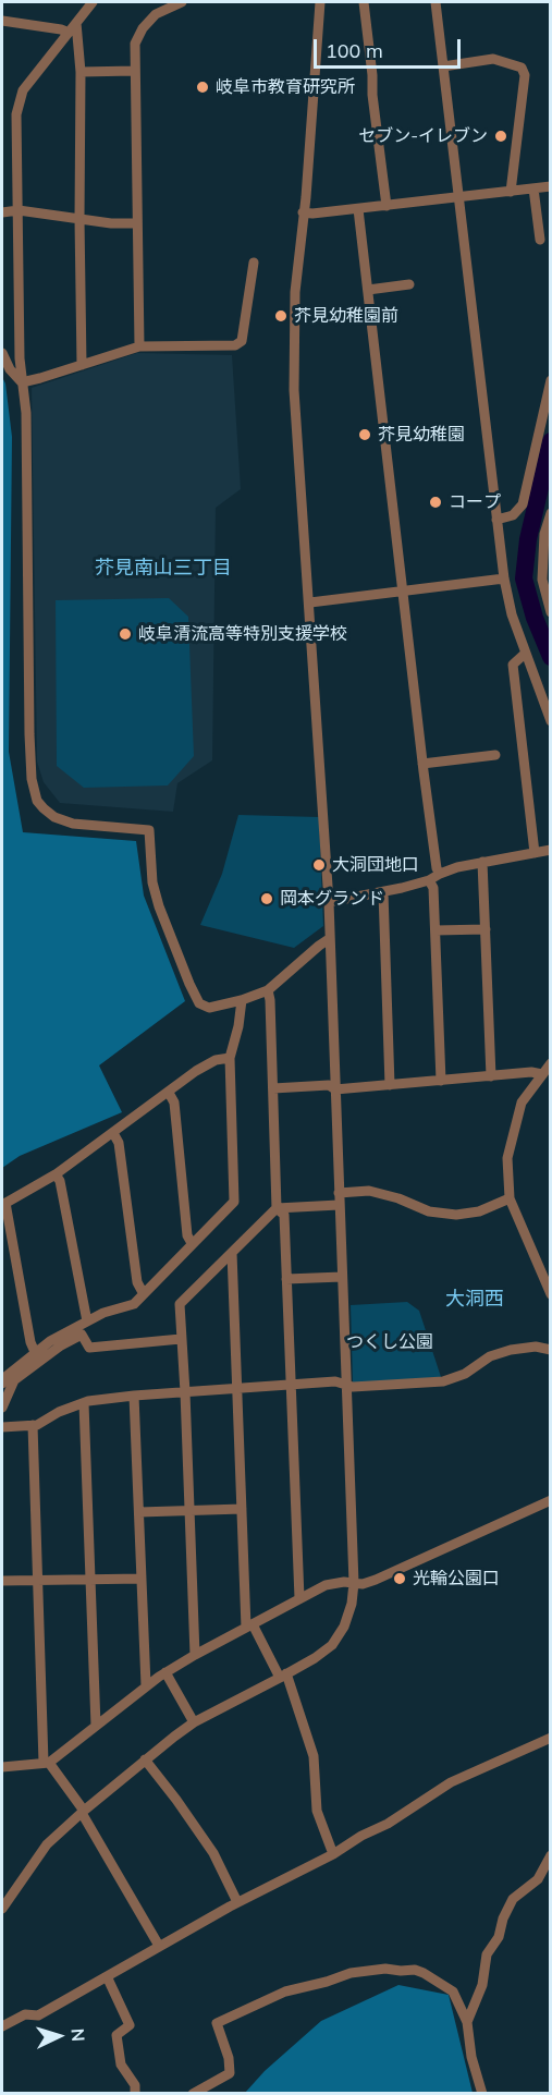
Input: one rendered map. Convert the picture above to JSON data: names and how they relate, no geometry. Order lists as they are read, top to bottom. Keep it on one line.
{"districts":["芥見南山三丁目","大洞西"],"parks":["つくし公園"],"places":["岐阜市教育研究所","セブン-イレブン","芥見幼稚園前","芥見幼稚園","コープ","岐阜清流高等特別支援学校","大洞団地口","岡本グランド","光輪公園口"],"scale_bar":"100 m","north":"right"}
